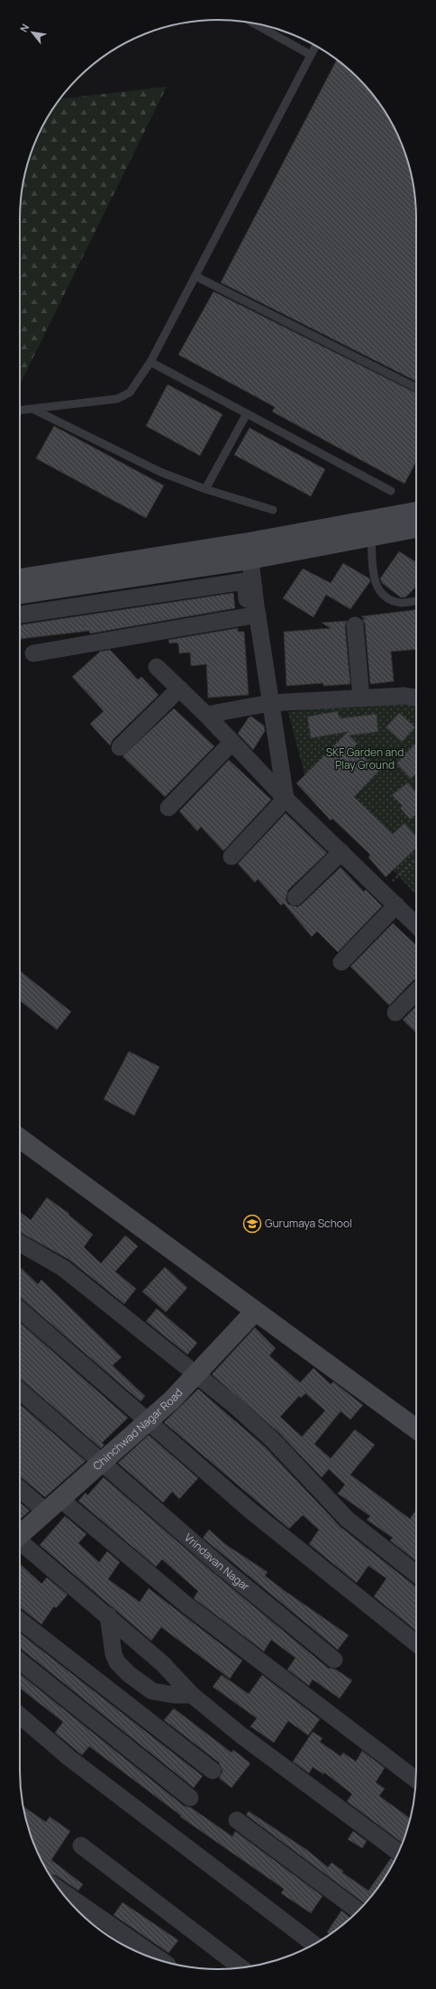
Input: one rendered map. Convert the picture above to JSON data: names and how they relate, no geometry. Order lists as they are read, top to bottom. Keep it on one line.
{"streets":{"street":["Chinchwad Nagar Road","Vrindavan Nagar"]},"crossings":[["Chinchwad Nagar Road","Vrindavan Nagar"]],"parks":["SKF Garden and Play Ground"],"places":{"school or university":["Gurumaya School"]},"north":"top left"}
